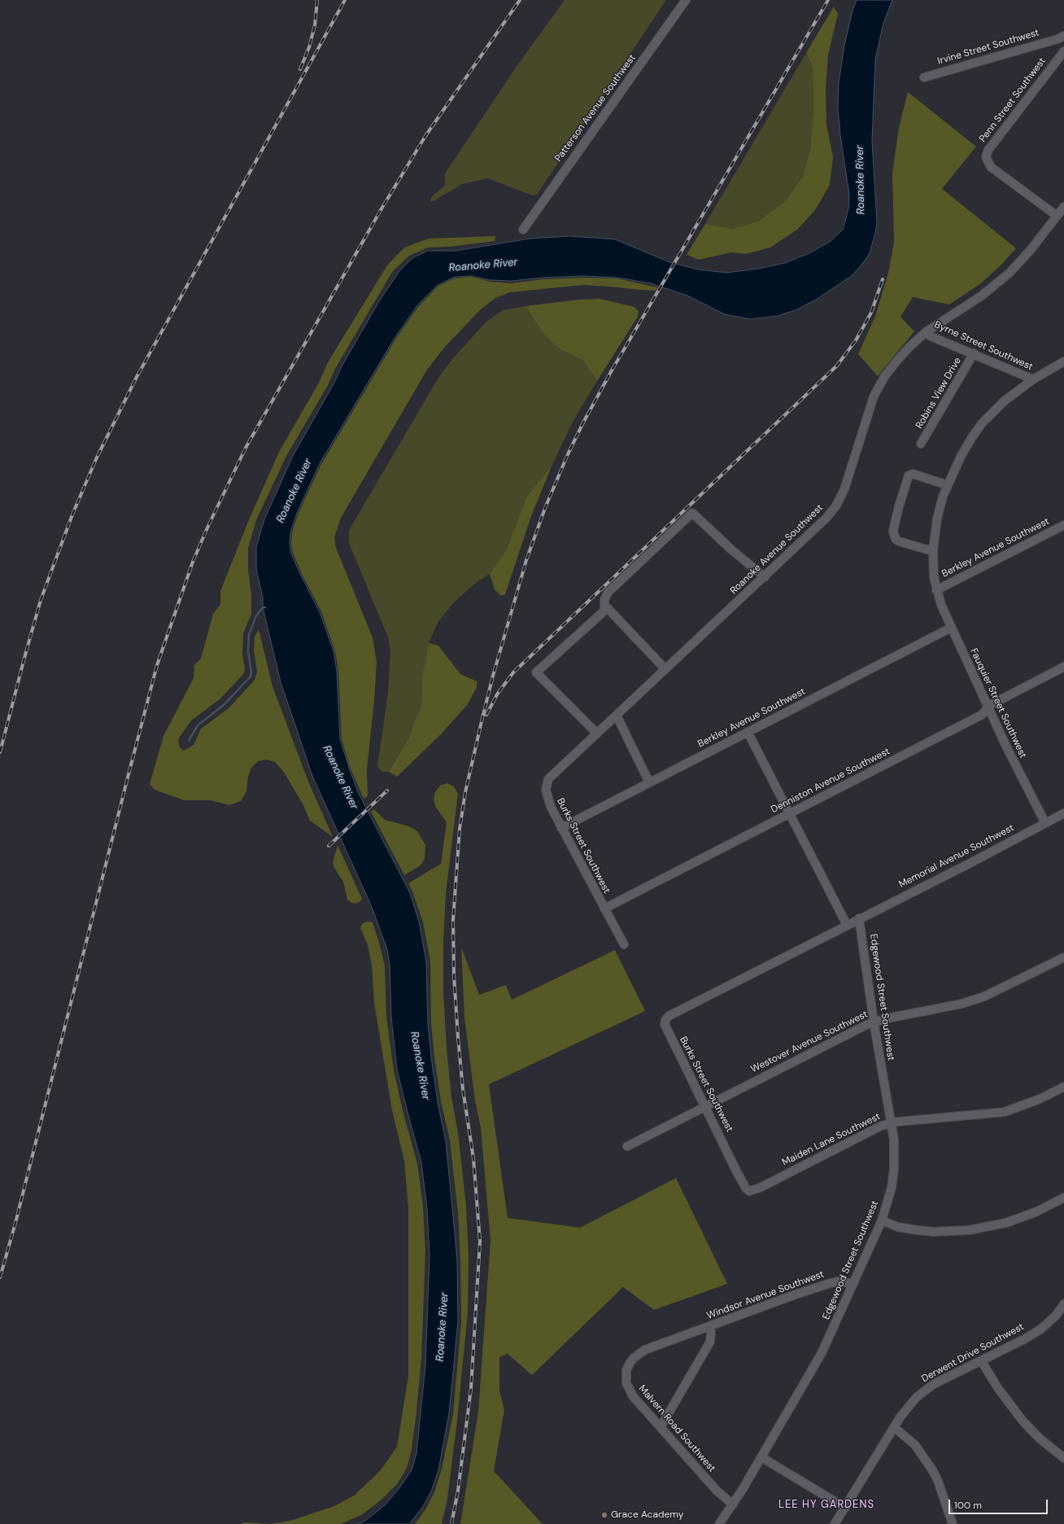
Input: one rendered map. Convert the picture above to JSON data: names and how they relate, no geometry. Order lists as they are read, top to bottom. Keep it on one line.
{"streets":{"street":["Irvine Street Southwest","Penn Street Southwest","Patterson Avenue Southwest","Byrne Street Southwest","Robins View Drive","Berkley Avenue Southwest","Roanoke Avenue Southwest","Fauquier Street Southwest","Denniston Avenue Southwest","Burks Street Southwest","Memorial Avenue Southwest","Edgewood Street Southwest","Westover Avenue Southwest","Maiden Lane Southwest","Windsor Avenue Southwest","Derwent Drive Southwest","Malvern Road Southwest"]},"crossings":[["Penn Street Southwest","Roanoke Avenue Southwest"],["Byrne Street Southwest","Robins View Drive"],["Byrne Street Southwest","Roanoke Avenue Southwest"],["Byrne Street Southwest","Fauquier Street Southwest"],["Berkley Avenue Southwest","Fauquier Street Southwest"],["Berkley Avenue Southwest","Burks Street Southwest"],["Roanoke Avenue Southwest","Burks Street Southwest"],["Fauquier Street Southwest","Denniston Avenue Southwest"],["Fauquier Street Southwest","Memorial Avenue Southwest"],["Denniston Avenue Southwest","Burks Street Southwest"],["Burks Street Southwest","Memorial Avenue Southwest"],["Burks Street Southwest","Westover Avenue Southwest"],["Burks Street Southwest","Maiden Lane Southwest"],["Memorial Avenue Southwest","Edgewood Street Southwest"],["Edgewood Street Southwest","Westover Avenue Southwest"],["Edgewood Street Southwest","Maiden Lane Southwest"],["Edgewood Street Southwest","Windsor Avenue Southwest"],["Edgewood Street Southwest","Malvern Road Southwest"],["Windsor Avenue Southwest","Malvern Road Southwest"]],"districts":["LEE HY GARDENS"],"water":["Roanoke River"],"places":["Grace Academy"],"scale_bar":"100 m"}
